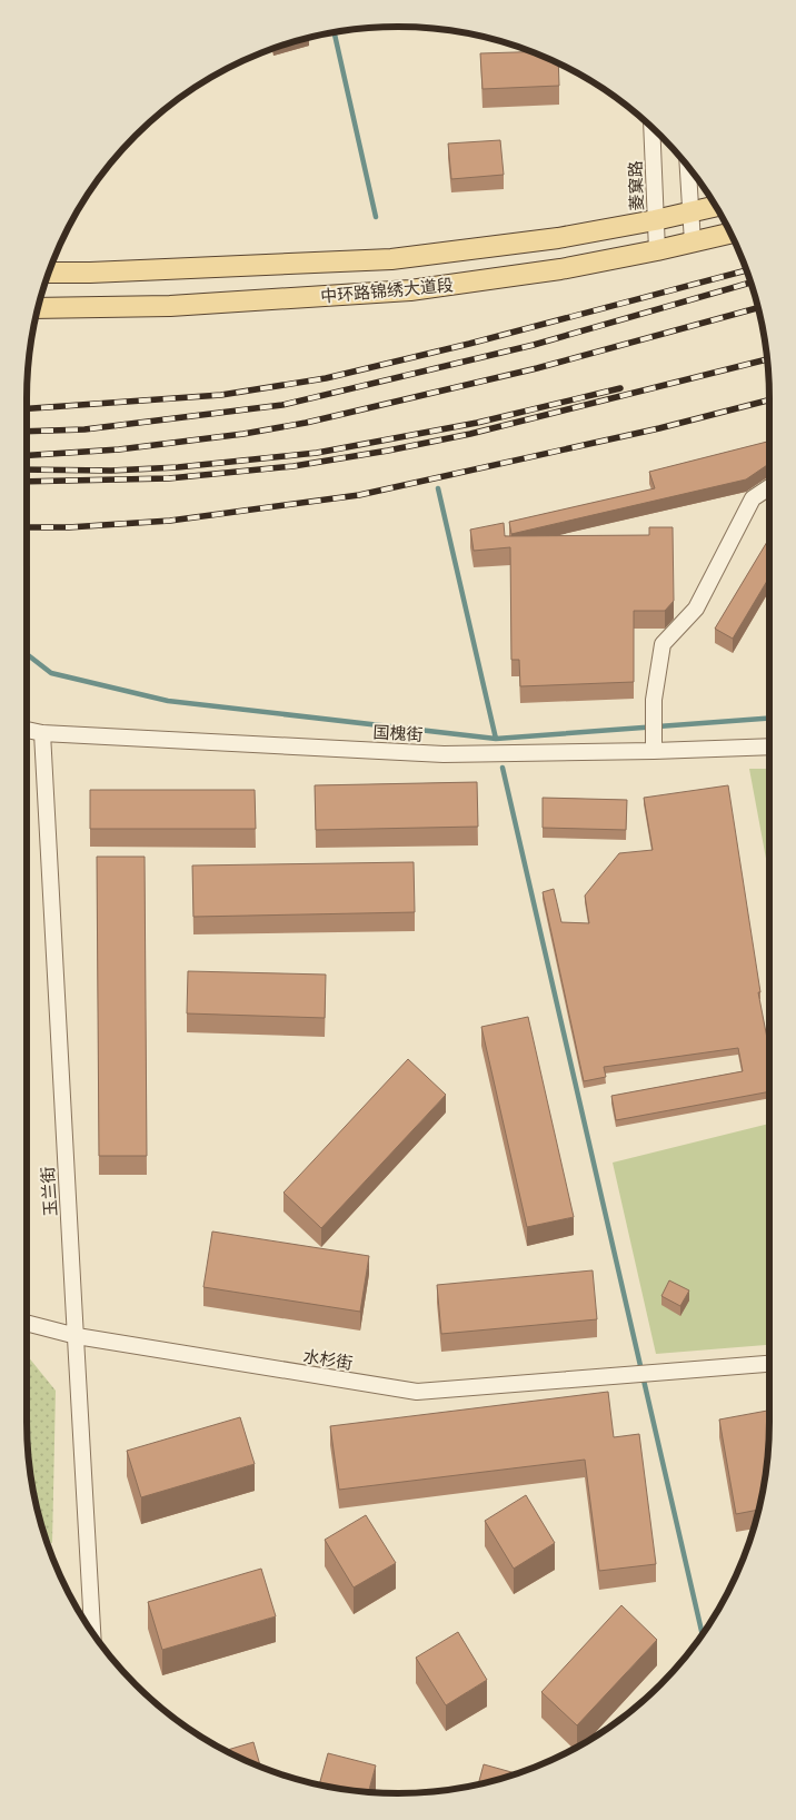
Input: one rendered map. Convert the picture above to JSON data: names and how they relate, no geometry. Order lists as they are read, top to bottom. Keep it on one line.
{"streets":{"main road":["中环路锦绣大道段"],"street":["菱窠路","国槐街","玉兰街","水杉街"]},"crossings":[["菱窠路","中环路锦绣大道段"],["国槐街","玉兰街"],["玉兰街","水杉街"]]}
